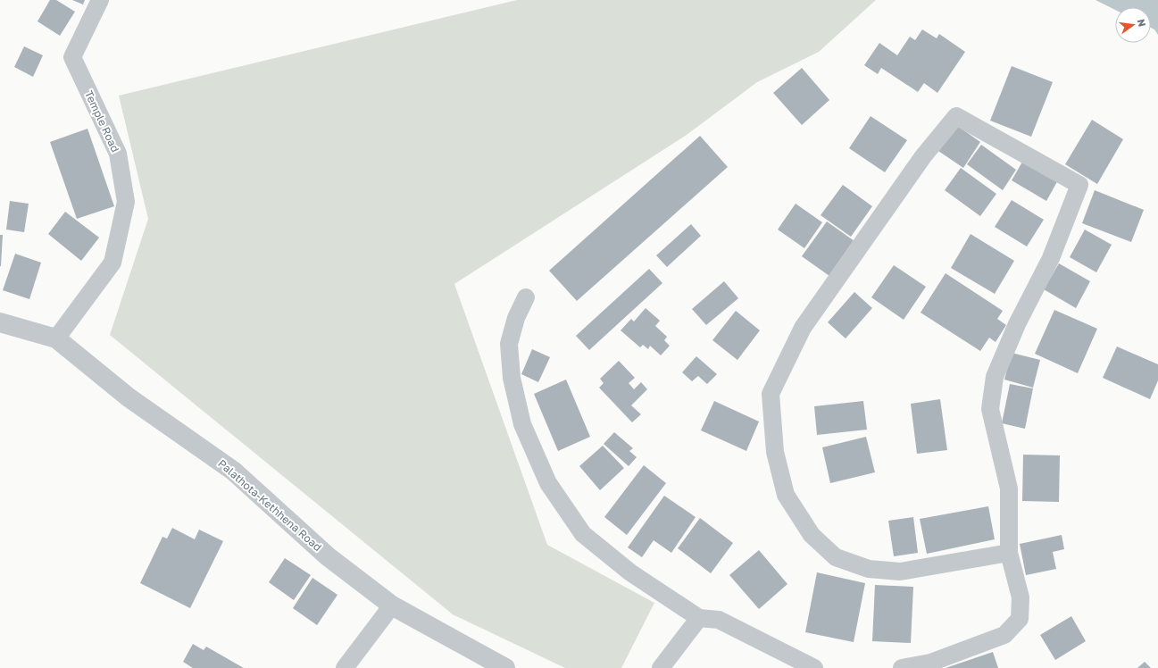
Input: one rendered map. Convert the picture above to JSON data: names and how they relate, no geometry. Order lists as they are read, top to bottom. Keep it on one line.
{"streets":{"street":["Temple Road","Palathota-Kethhena Road"]},"crossings":[["Temple Road","Palathota-Kethhena Road"]],"north":"right"}
